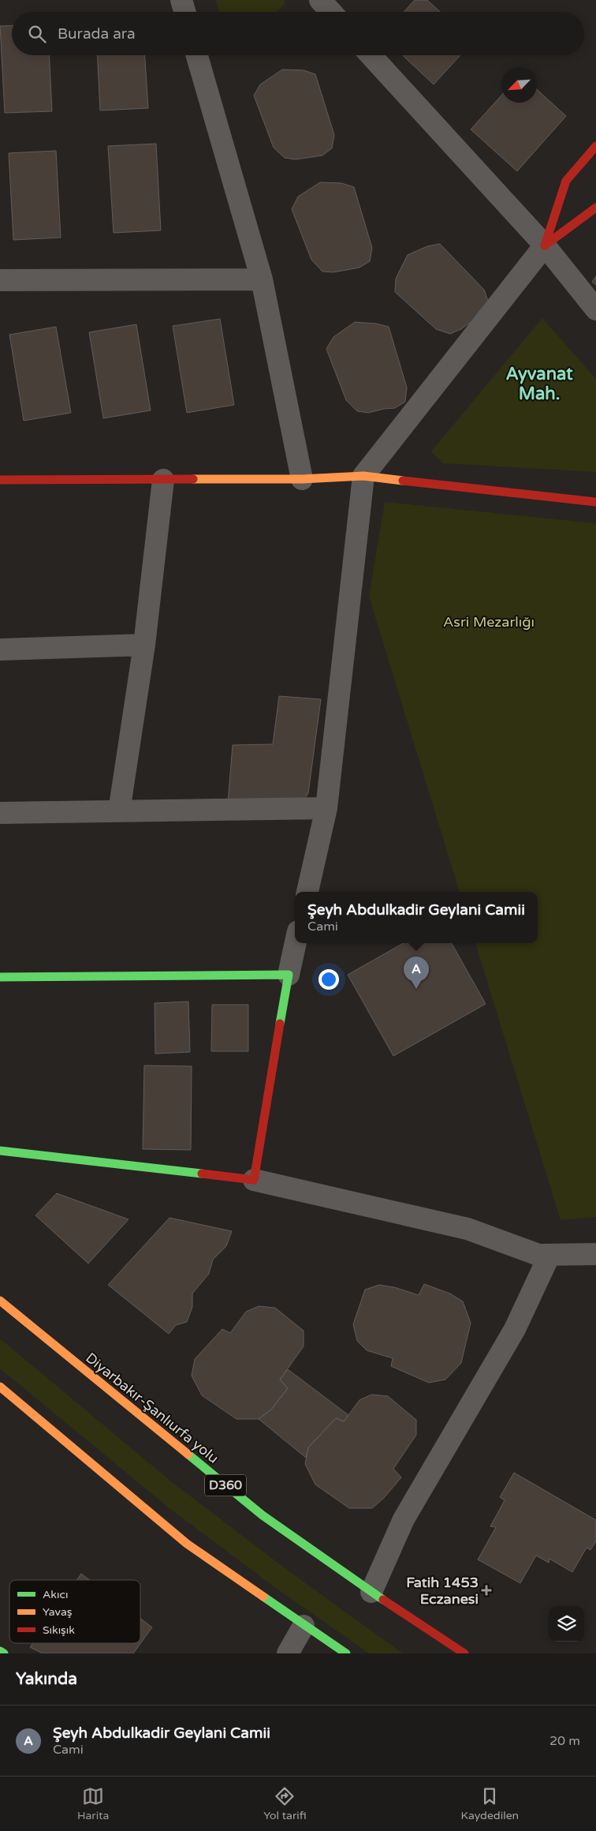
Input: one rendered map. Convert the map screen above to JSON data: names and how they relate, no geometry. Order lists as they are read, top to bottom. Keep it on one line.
{"streets":{"main road":["Diyarbakır-Şanlıurfa yolu","D360"]},"districts":["Ayvanat Mah."],"parks":["Asri Mezarlığı"],"places":{"health":["Fatih 1453 Eczanesi"]},"legend":["Akıcı","Yavaş","Sıkışık"],"north":"bottom left","page":{"search":"Burada ara","popup":["Şeyh Abdulkadir Geylani Camii","Cami"],"pins":"A","heading":"Yakında","list":[{"mark":"A","name":"Şeyh Abdulkadir Geylani Camii","note":"Cami","value":"20 m"}],"nav":["Harita","Yol tarifi","Kaydedilen"]}}
